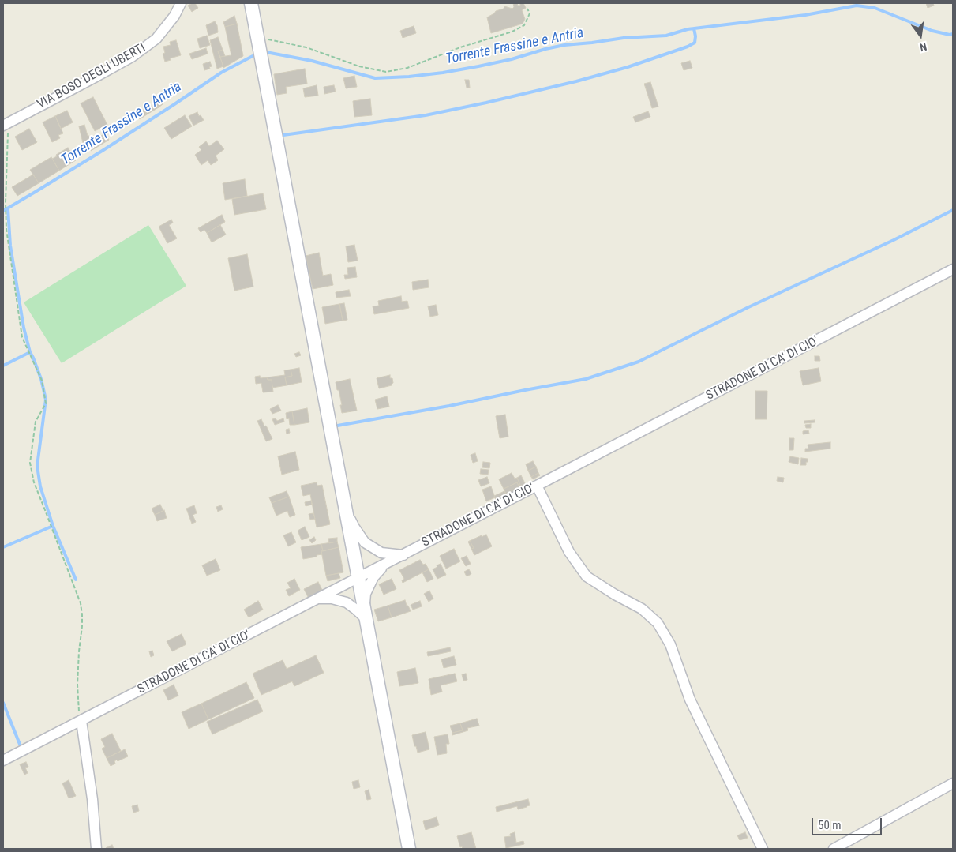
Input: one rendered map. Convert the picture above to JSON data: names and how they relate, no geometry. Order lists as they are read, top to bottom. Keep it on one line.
{"streets":{"street":["VIA BOSO DEGLI UBERTI","STRADONE DI CA' DI CIO'"]},"water":["Torrente Frassine e Antria"],"scale_bar":"50 m","north":"bottom"}
